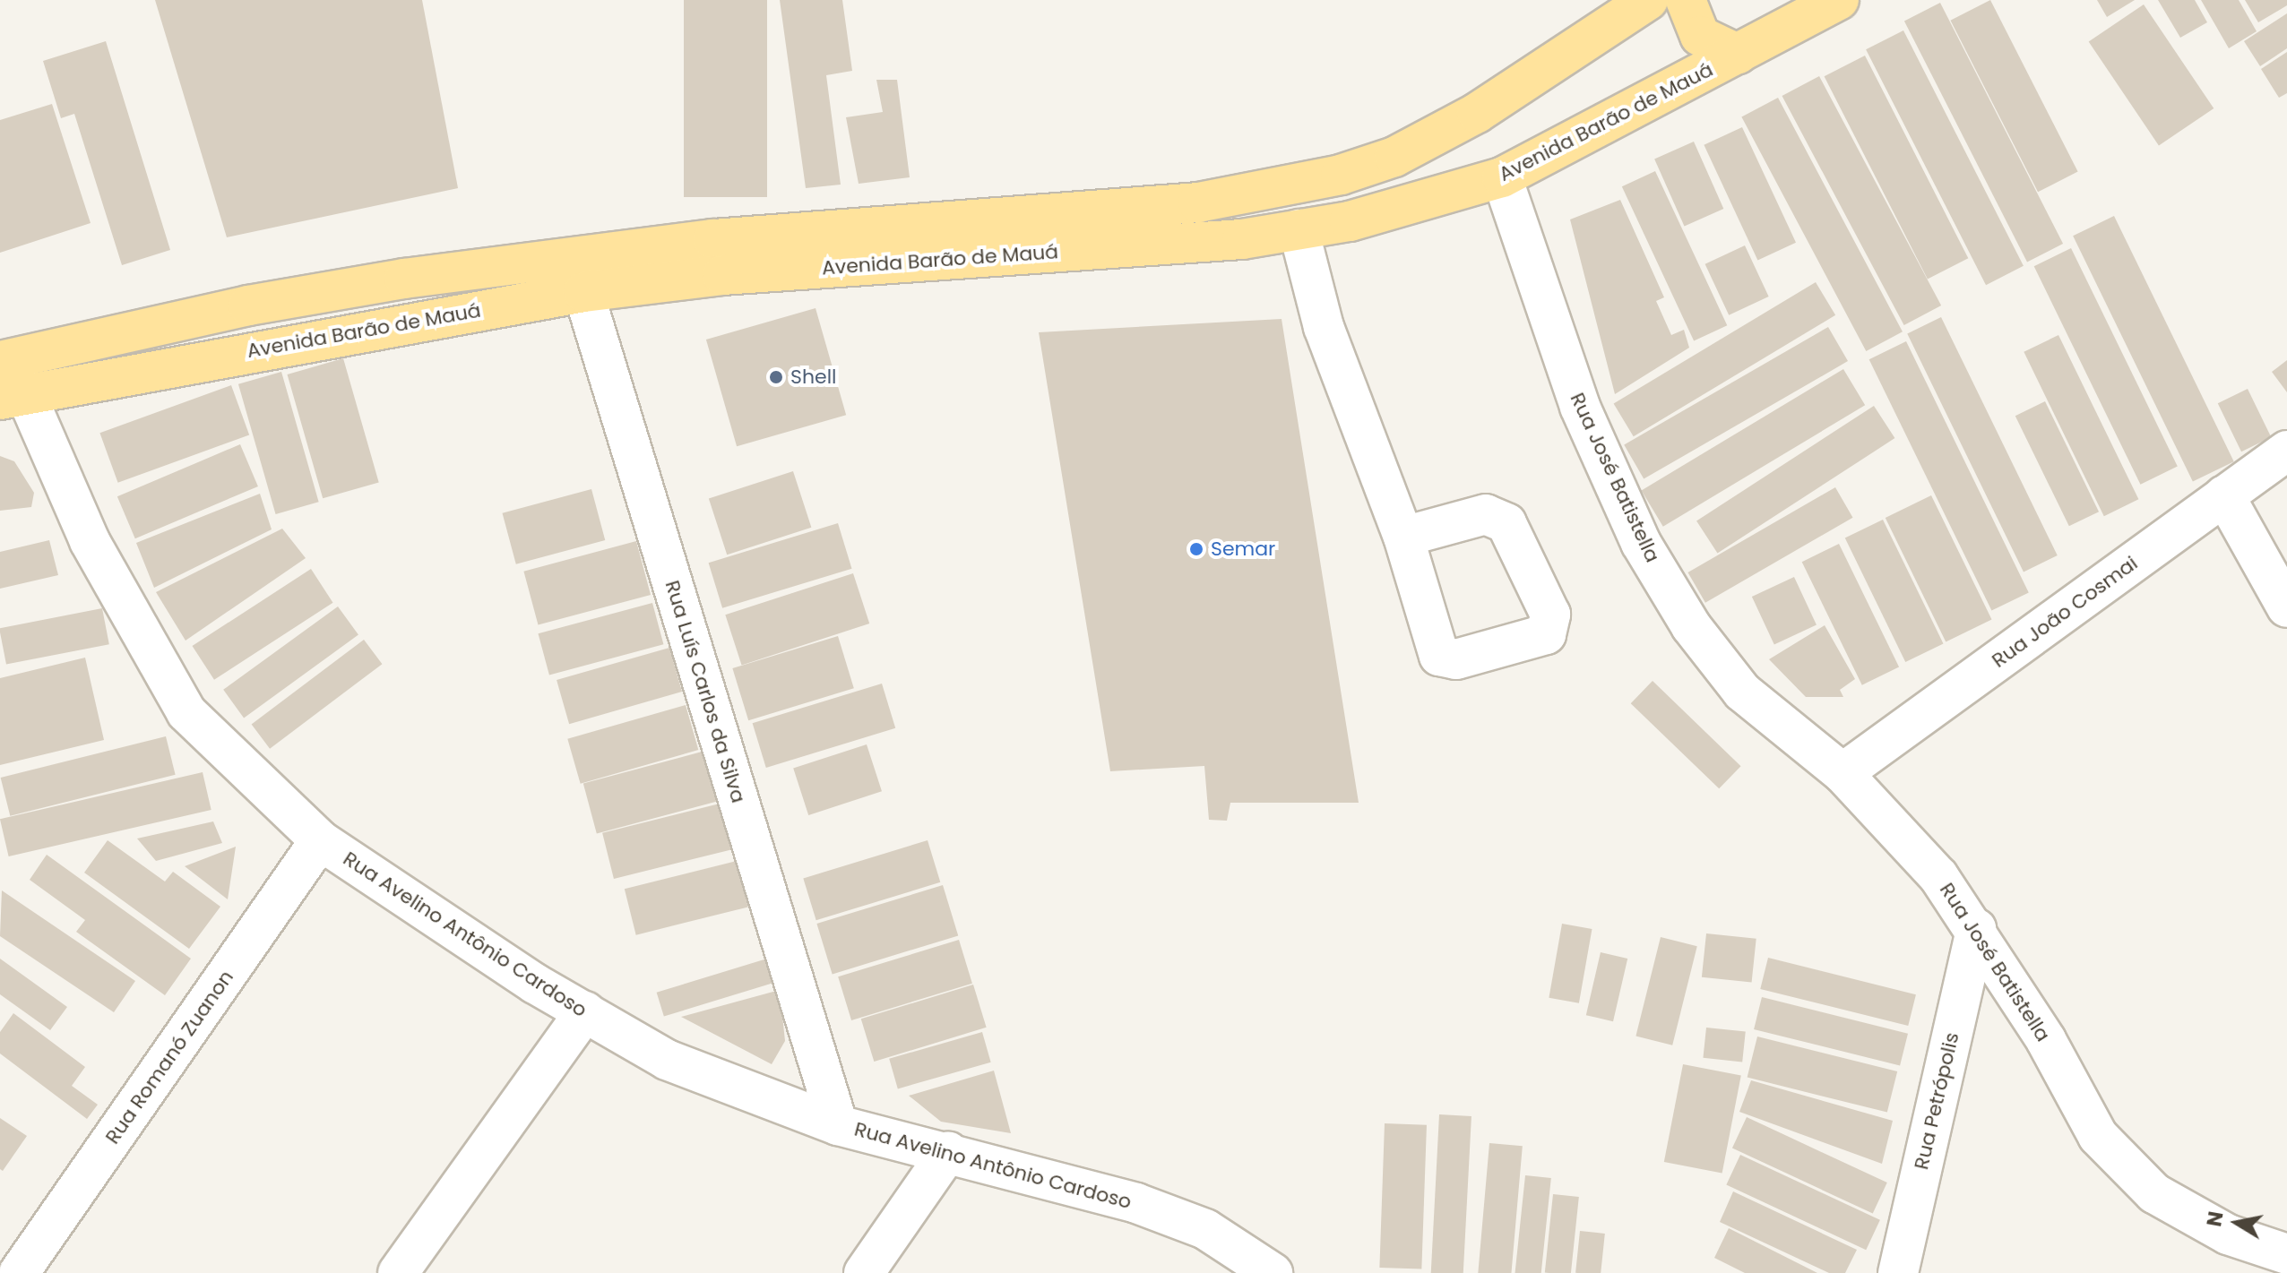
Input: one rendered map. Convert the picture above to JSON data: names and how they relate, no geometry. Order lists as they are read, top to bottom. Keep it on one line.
{"streets":{"main road":["Avenida Barão de Mauá"],"street":["Rua José Batistella","Rua João Cosmai","Rua Luís Carlos da Silva","Rua Avelino Antônio Cardoso","Rua Romanó Zuanon","Rua Petrópolis"]},"crossings":[["Avenida Barão de Mauá","Rua José Batistella"],["Avenida Barão de Mauá","Rua Luís Carlos da Silva"],["Avenida Barão de Mauá","Rua Avelino Antônio Cardoso"],["Rua José Batistella","Rua João Cosmai"],["Rua José Batistella","Rua Petrópolis"],["Rua Luís Carlos da Silva","Rua Avelino Antônio Cardoso"],["Rua Avelino Antônio Cardoso","Rua Romanó Zuanon"]],"places":["Shell","Semar"],"north":"left"}
